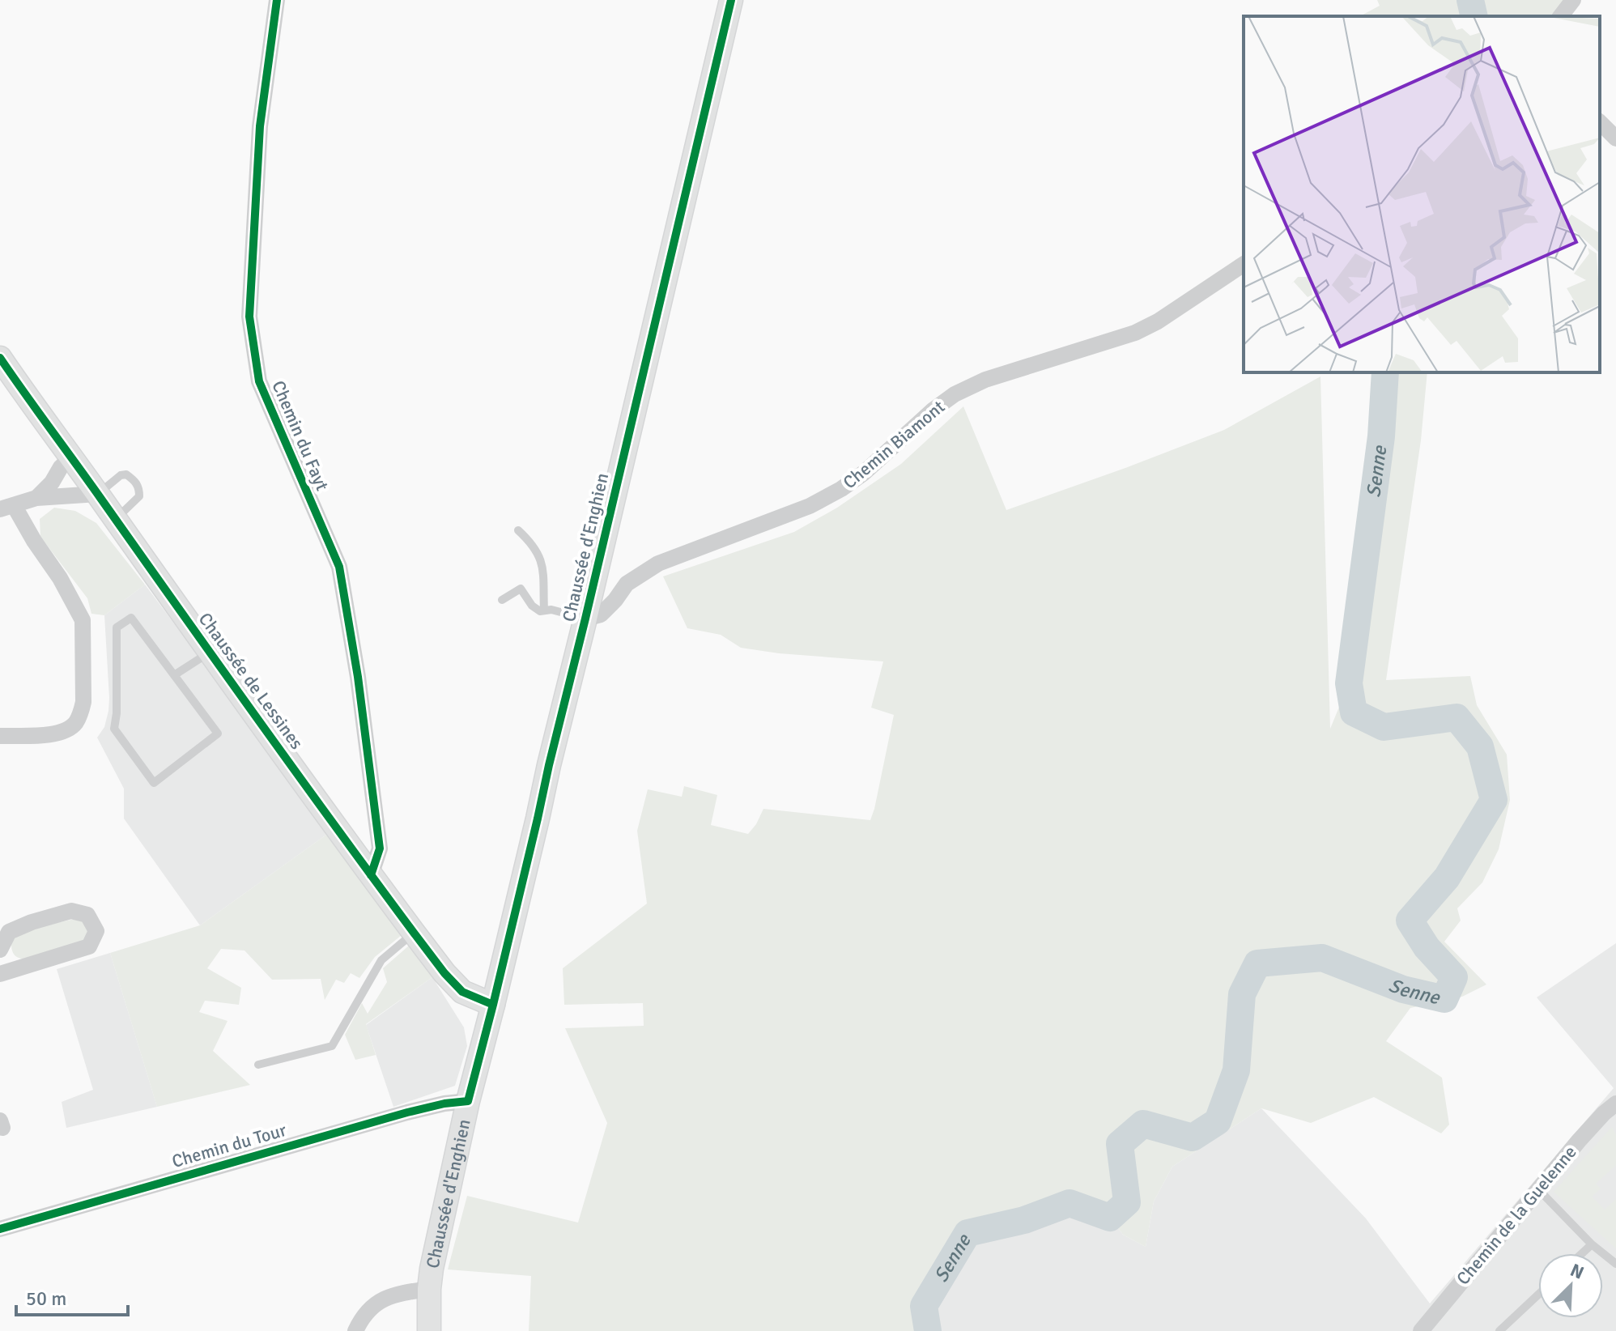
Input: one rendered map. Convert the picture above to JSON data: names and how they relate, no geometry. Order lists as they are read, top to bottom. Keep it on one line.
{"streets":{"main road":["Chaussée d'Enghien","Chaussée de Lessines"],"street":["Chemin du Fayt","Chemin Biamont","Chemin du Tour","Chemin de la Guelenne"]},"crossings":[["Chemin du Fayt","Chaussée de Lessines"],["Chemin Biamont","Chaussée d'Enghien"],["Chaussée d'Enghien","Chaussée de Lessines"],["Chaussée d'Enghien","Chemin du Tour"]],"water":["Senne"],"scale_bar":"50 m","north":"top right"}
